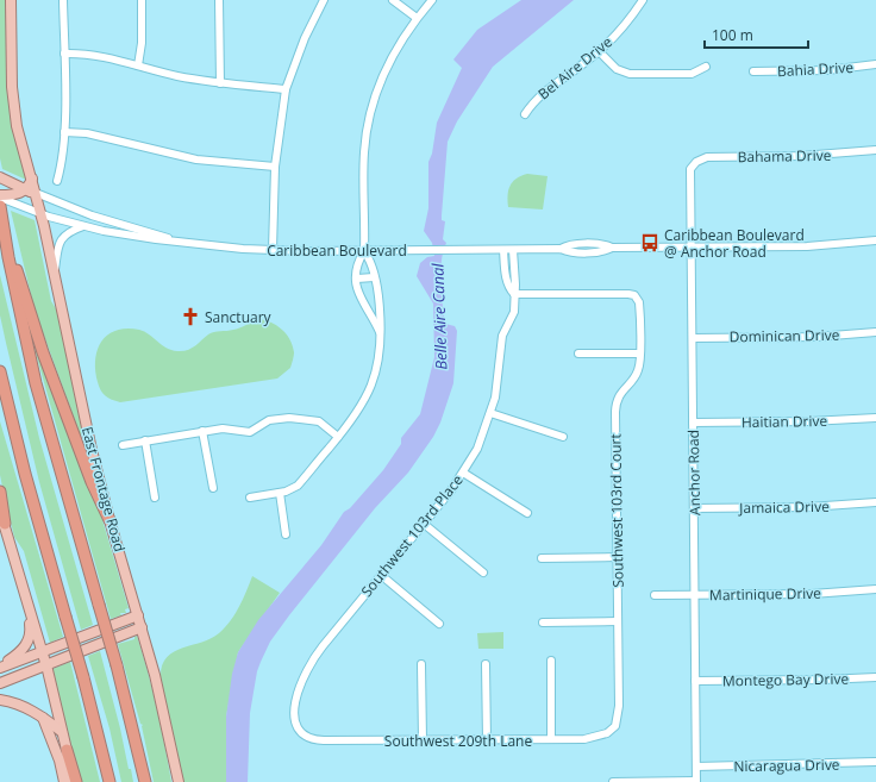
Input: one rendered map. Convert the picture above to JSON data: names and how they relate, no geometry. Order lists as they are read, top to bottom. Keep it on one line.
{"streets":{"main road":["Caribbean Boulevard","East Frontage Road"],"street":["Bel Aire Drive","Bahia Drive","Bahama Drive","Dominican Drive","Haitian Drive","Anchor Road","Jamaica Drive","Southwest 103rd Court","Southwest 103rd Place","Martinique Drive","Montego Bay Drive","Southwest 209th Lane","Nicaragua Drive"]},"crossings":[["Bahama Drive","Anchor Road"],["Caribbean Boulevard","Anchor Road"],["Caribbean Boulevard","East Frontage Road"],["Caribbean Boulevard","Southwest 103rd Place"],["Dominican Drive","Anchor Road"],["Haitian Drive","Anchor Road"],["Anchor Road","Jamaica Drive"],["Anchor Road","Martinique Drive"],["Anchor Road","Montego Bay Drive"],["Anchor Road","Nicaragua Drive"],["Southwest 103rd Court","Southwest 103rd Place"],["Southwest 103rd Court","Southwest 209th Lane"],["Southwest 103rd Place","Southwest 209th Lane"]],"water":["Belle Aire Canal"],"places":{"bus stop":["Caribbean Boulevard @ Anchor Road"],"church":["Sanctuary"]},"scale_bar":"100 m"}
